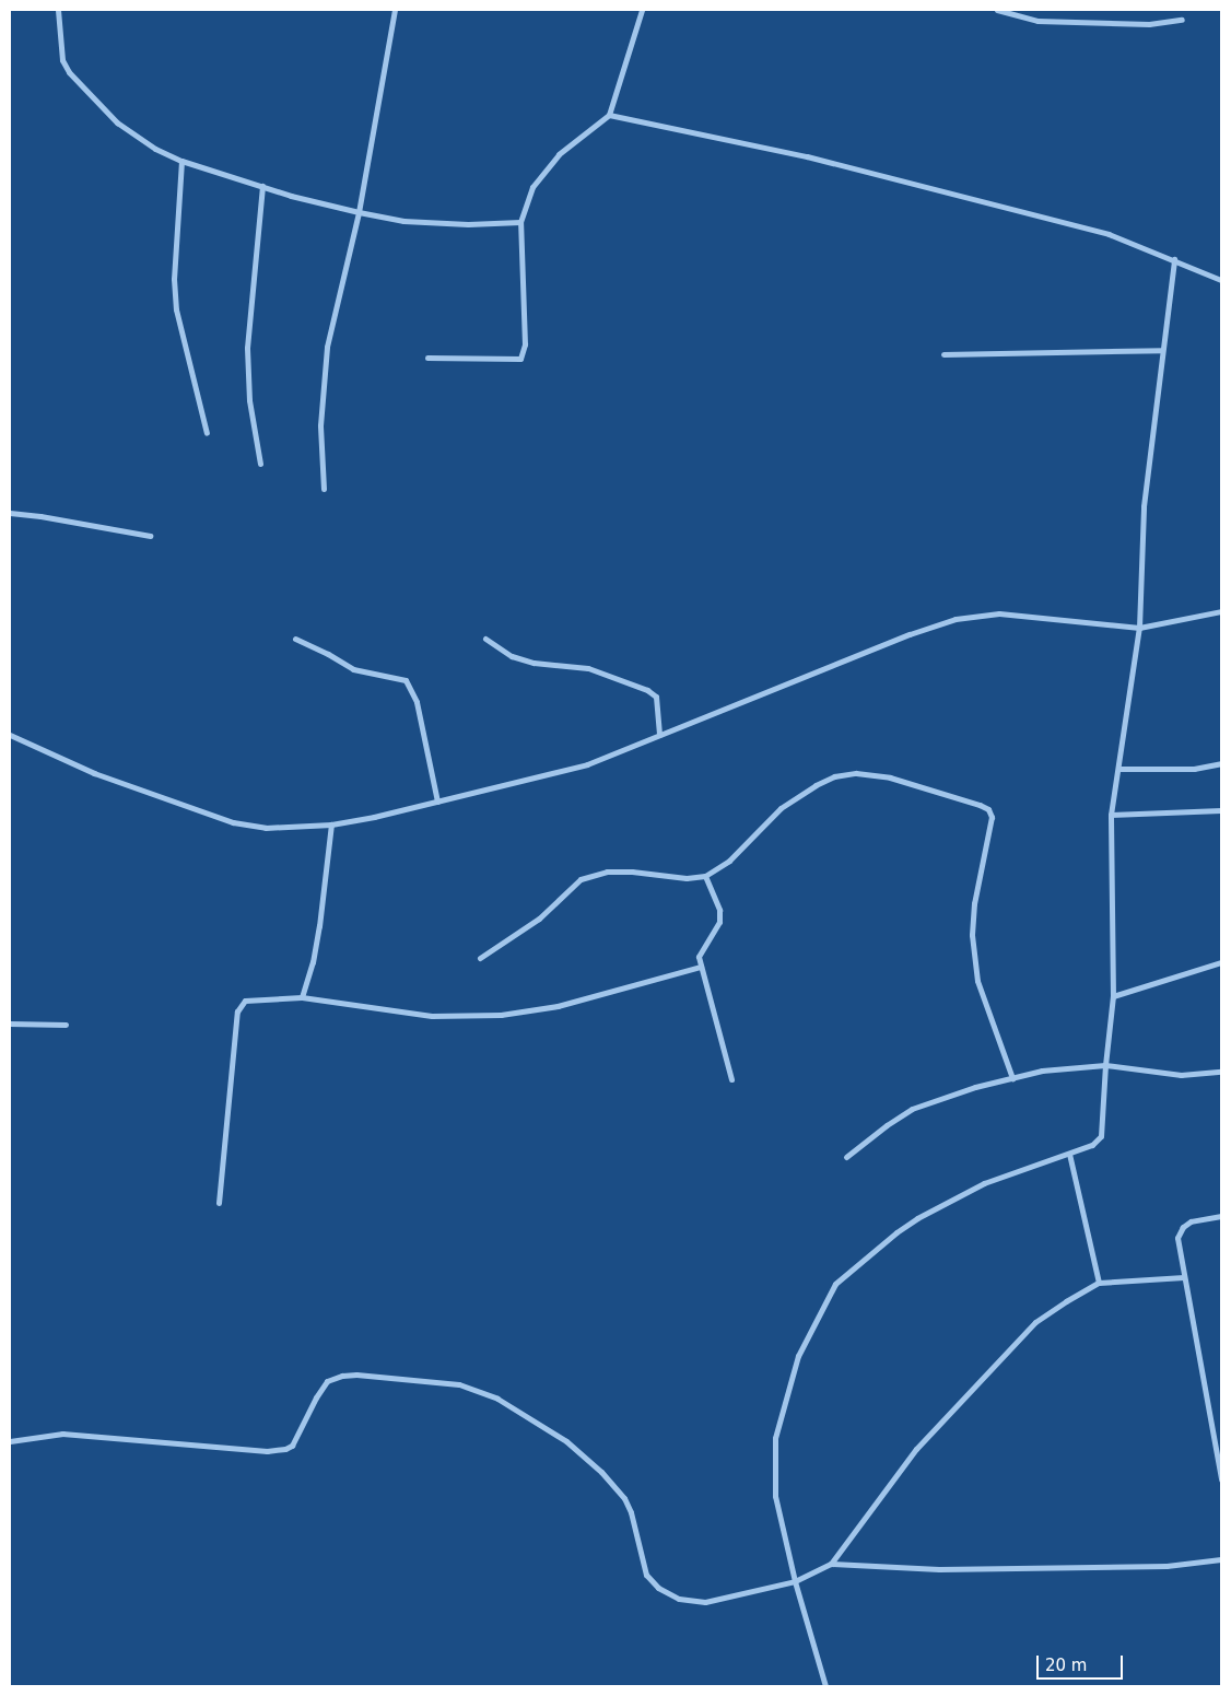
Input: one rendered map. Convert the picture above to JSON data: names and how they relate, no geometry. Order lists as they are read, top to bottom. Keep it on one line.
{"scale_bar":"20 m"}
